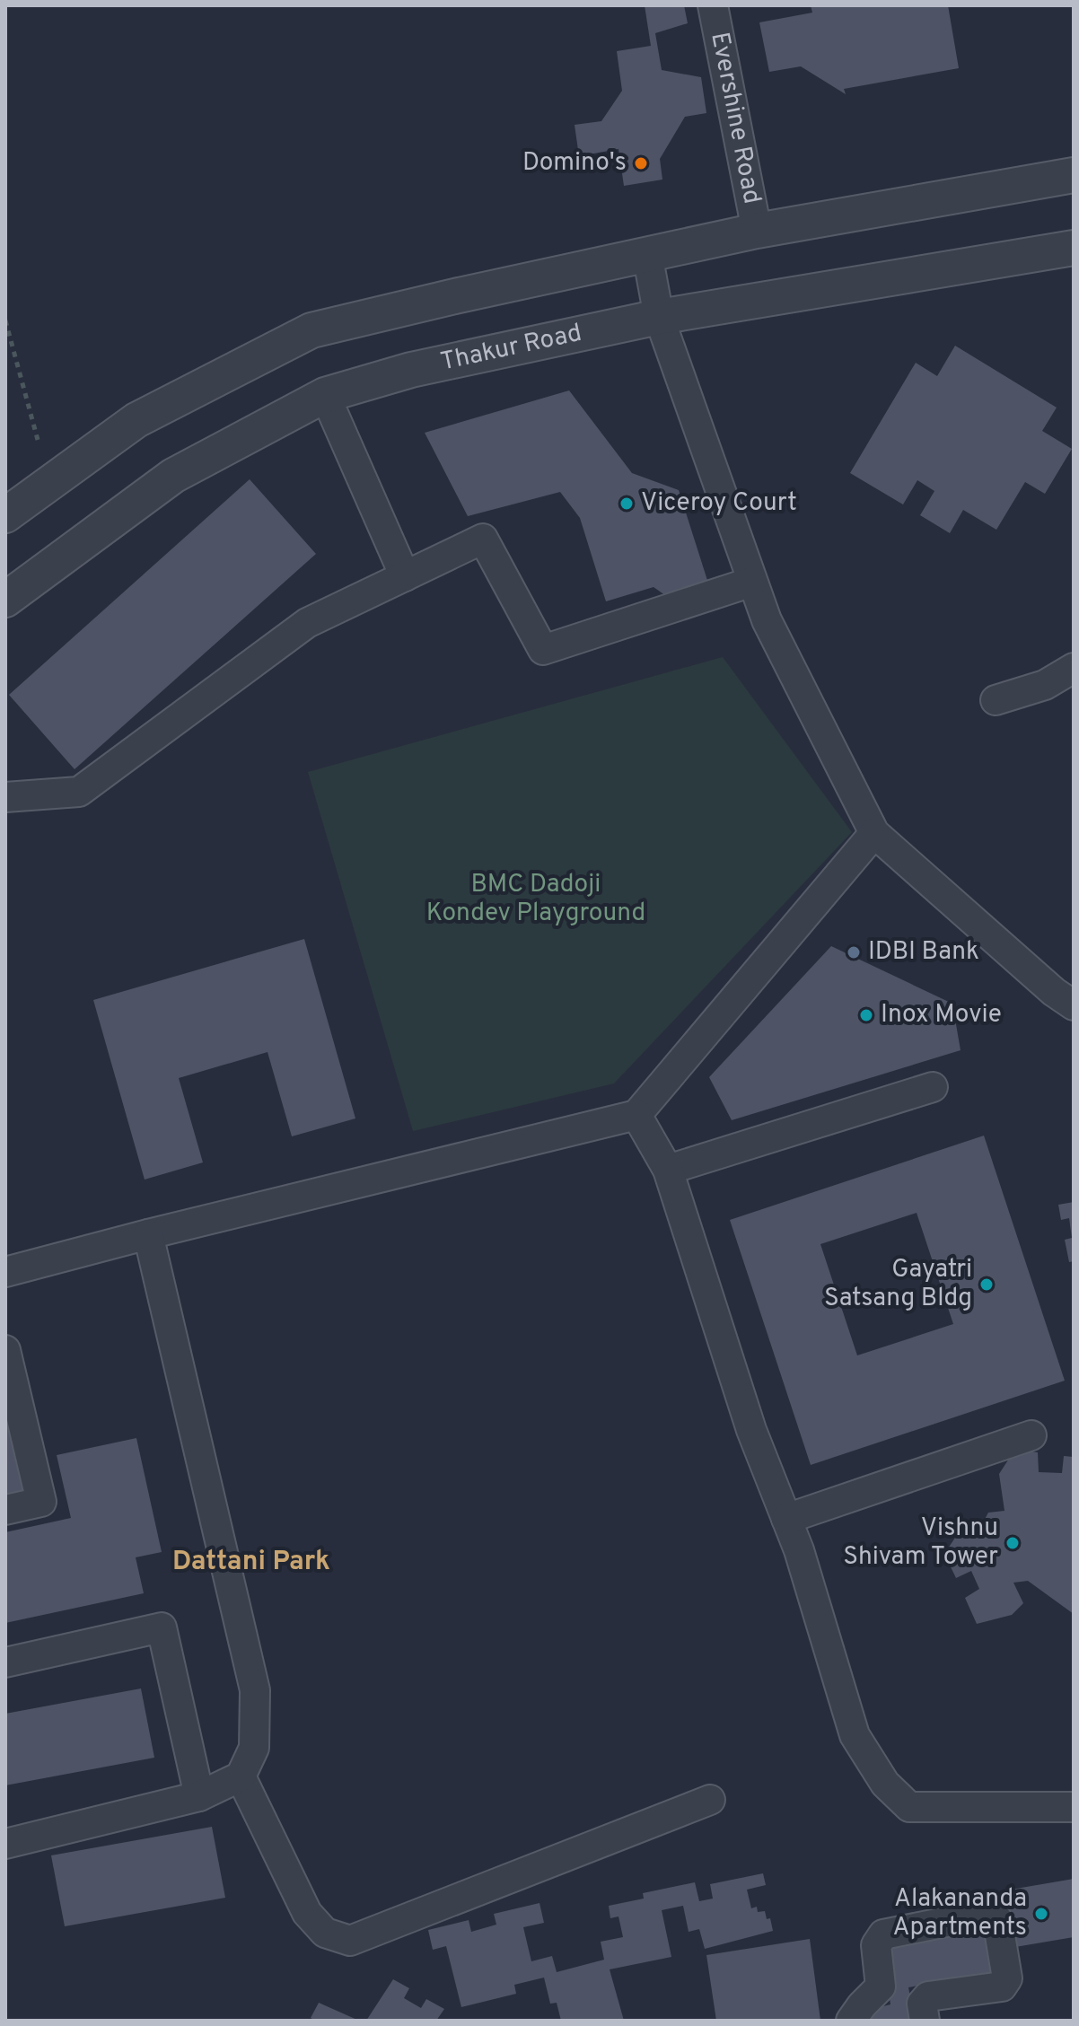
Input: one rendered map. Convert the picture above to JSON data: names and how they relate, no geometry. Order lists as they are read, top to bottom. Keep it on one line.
{"streets":{"street":["Evershine Road","Thakur Road"]},"districts":["Dattani Park"],"parks":["BMC Dadoji Kondev Playground"],"places":["Domino's","Viceroy Court","IDBI Bank","Inox Movie","Gayatri Satsang Bldg","Vishnu Shivam Tower","Alakananda Apartments"]}
